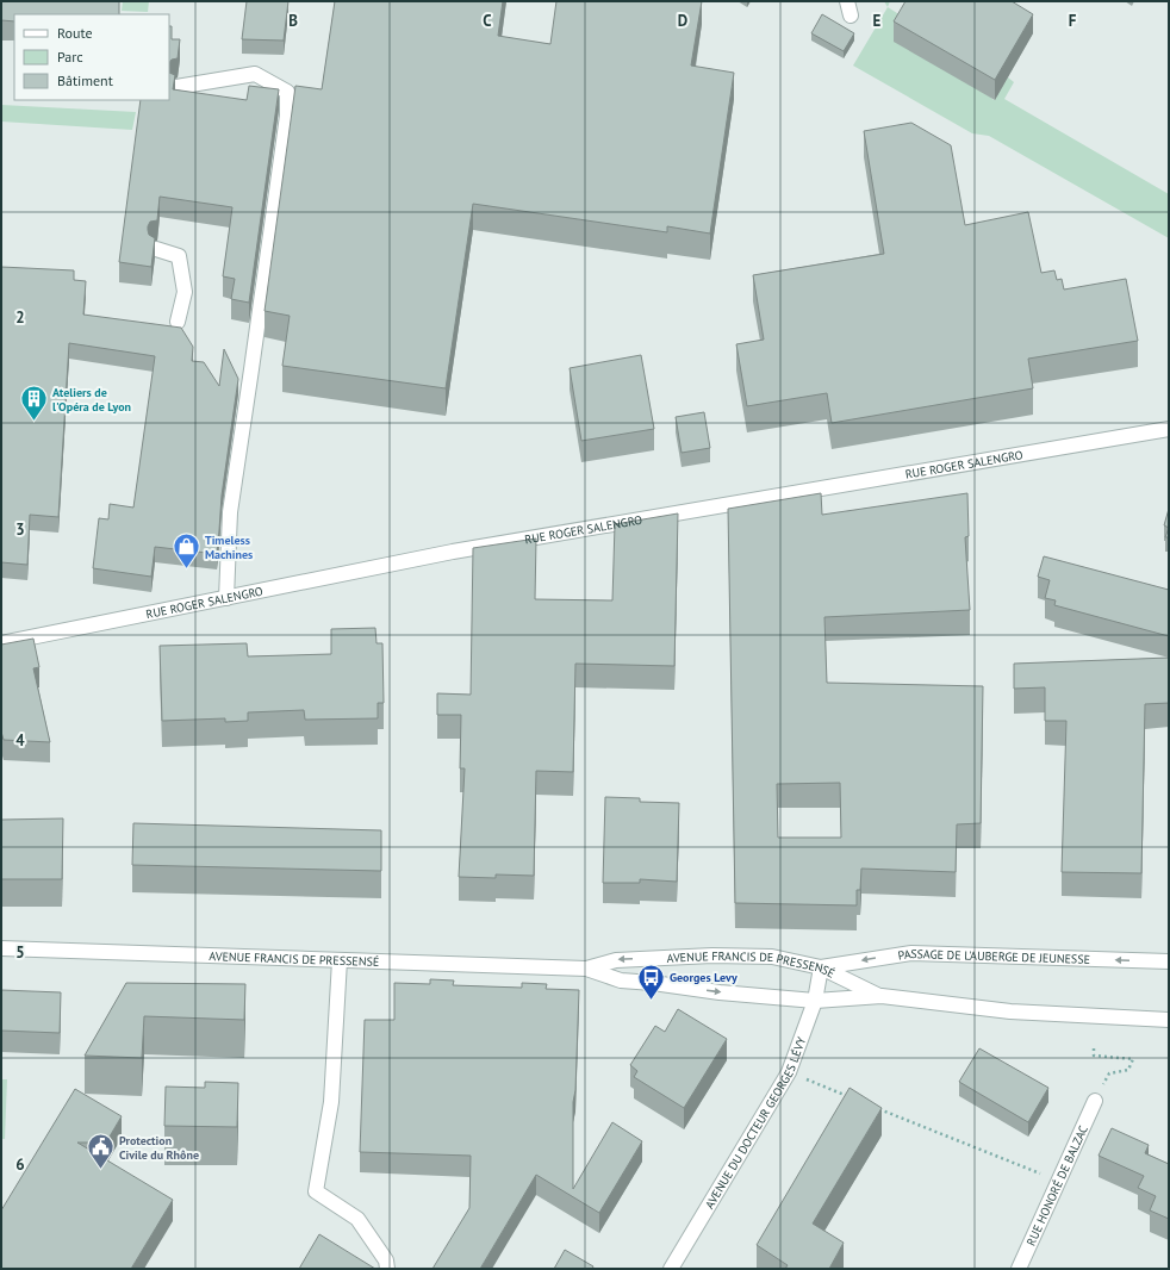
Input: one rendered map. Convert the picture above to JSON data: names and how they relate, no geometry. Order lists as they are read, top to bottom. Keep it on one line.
{"streets":{"street":["RUE ROGER SALENGRO","PASSAGE DE L'AUBERGE DE JEUNESSE","AVENUE FRANCIS DE PRESSENSÉ","AVENUE DU DOCTEUR GEORGES LÉVY","RUE HONORÉ DE BALZAC"]},"crossings":[["PASSAGE DE L'AUBERGE DE JEUNESSE","AVENUE FRANCIS DE PRESSENSÉ"],["PASSAGE DE L'AUBERGE DE JEUNESSE","AVENUE DU DOCTEUR GEORGES LÉVY"],["AVENUE FRANCIS DE PRESSENSÉ","AVENUE DU DOCTEUR GEORGES LÉVY"]],"one_way":["PASSAGE DE L'AUBERGE DE JEUNESSE"],"places":{"building":["Ateliers de l'Opéra de Lyon"],"shop":["Timeless Machines"],"bus stop":["Georges Levy"],"public building":["Protection Civile du Rhône"]},"legend":["Route","Parc","Bâtiment"],"grid":{"columns":["B","C","D","E","F"],"rows":["2","3","4","5","6"]}}
